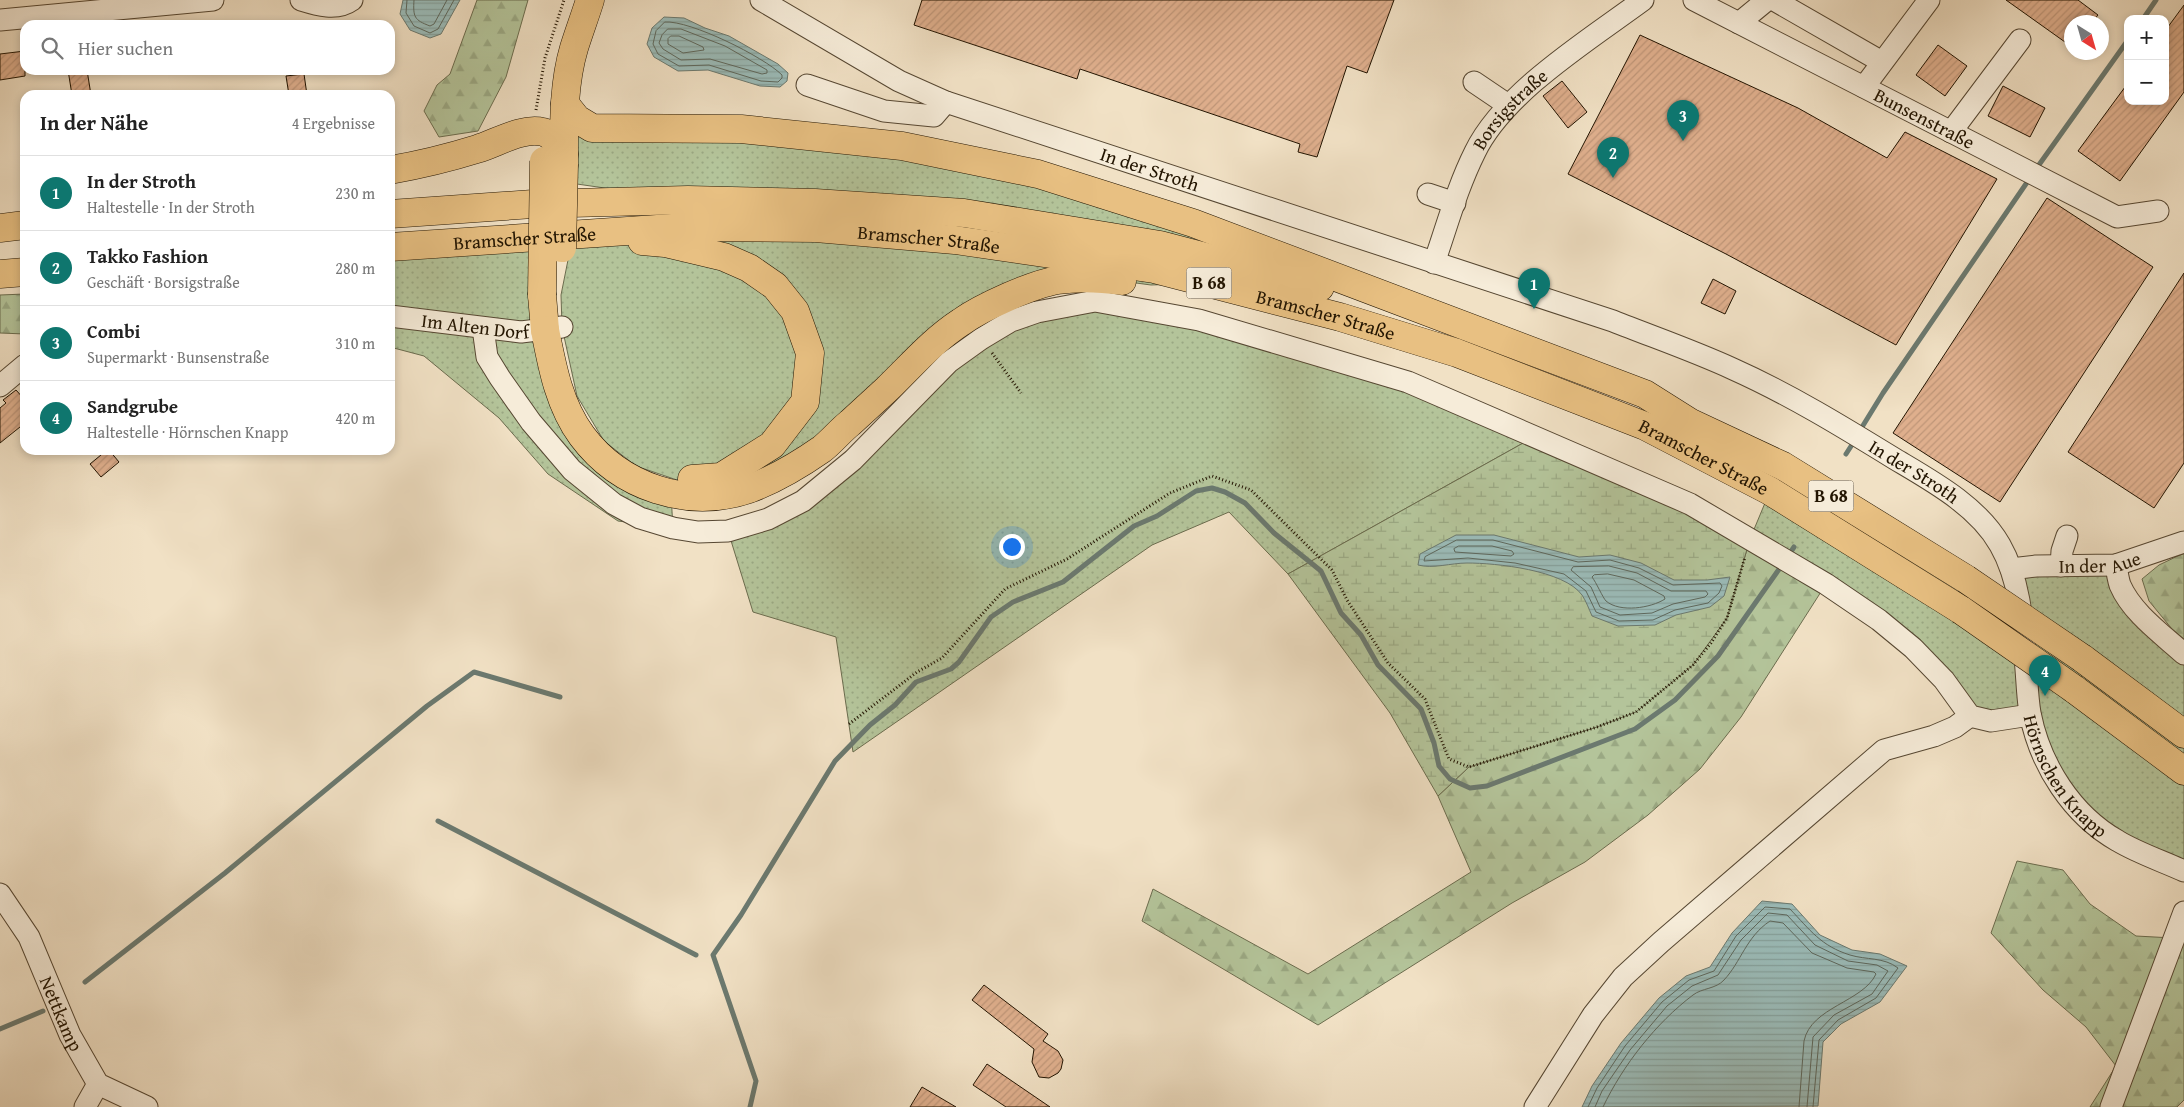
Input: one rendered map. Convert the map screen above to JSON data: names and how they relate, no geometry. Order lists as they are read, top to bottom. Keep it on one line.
{"streets":{"main road":["Bramscher Straße","B 68"],"street":["Borsigstraße","Bunsenstraße","In der Stroth","Im Alten Dorf","In der Aue","Hörnschen Knapp","Nettkamp"]},"crossings":[["Borsigstraße","In der Stroth"],["In der Stroth","In der Aue"],["In der Stroth","Hörnschen Knapp"],["In der Aue","Hörnschen Knapp"]],"north":"bottom right","page":{"map_buttons":["+","−"],"search":"Hier suchen","heading":["In der Nähe","4 Ergebnisse"],"pins":["3","2","1","4"],"list":[{"mark":"1","name":"In der Stroth","note":"Haltestelle · In der Stroth","value":"230 m"},{"mark":"2","name":"Takko Fashion","note":"Geschäft · Borsigstraße","value":"280 m"},{"mark":"3","name":"Combi","note":"Supermarkt · Bunsenstraße","value":"310 m"},{"mark":"4","name":"Sandgrube","note":"Haltestelle · Hörnschen Knapp","value":"420 m"}]}}
